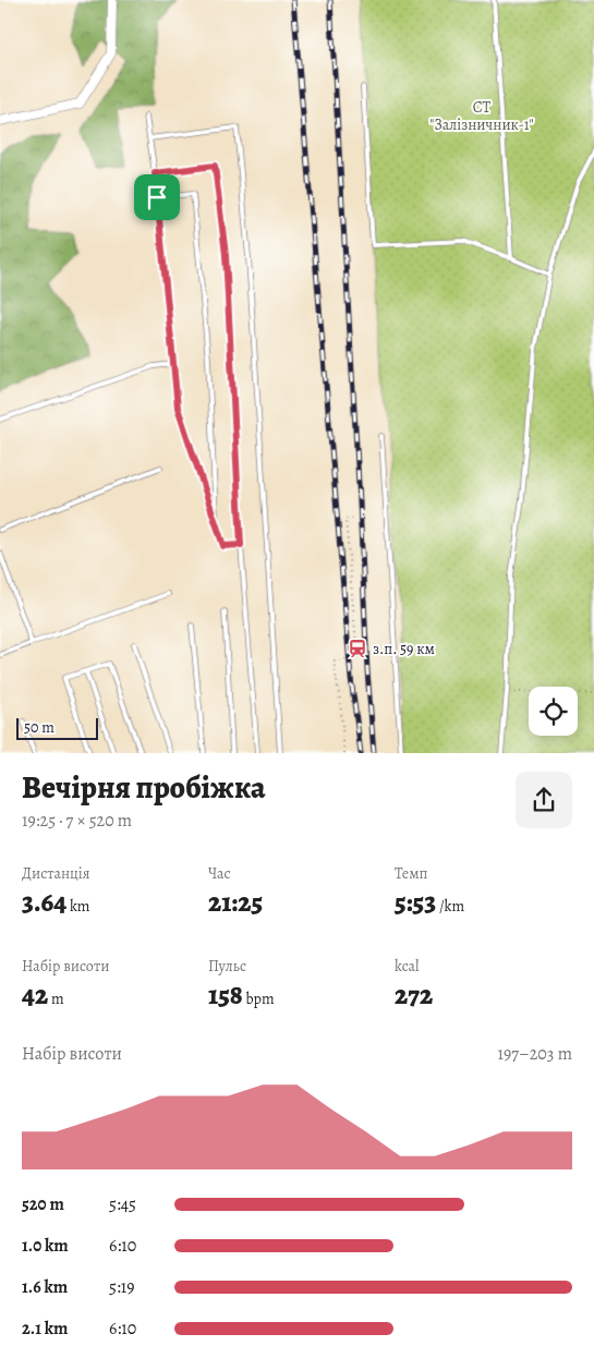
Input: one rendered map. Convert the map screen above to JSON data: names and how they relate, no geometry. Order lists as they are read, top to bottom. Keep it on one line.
{"parks":["СТ \"Залізничник-1\""],"places":{"station":["з.п. 59 км"]},"scale_bar":"50 m","page":{"scale":"50 m","heading":["Вечірня пробіжка","19:25 · 7 × 520 m"],"stats":[["Дистанція","3.64 km"],["Час","21:25"],["Темп","5:53 /km"],["Набір висоти","42 m"],["Пульс","158 bpm"],["kcal","272"]],"chart":["Набір висоти","197–203 m"],"list":[{"name":"520 m","note":"5:45"},{"name":"1.0 km","note":"6:10"},{"name":"1.6 km","note":"5:19"},{"name":"2.1 km","note":"6:10"}]}}
